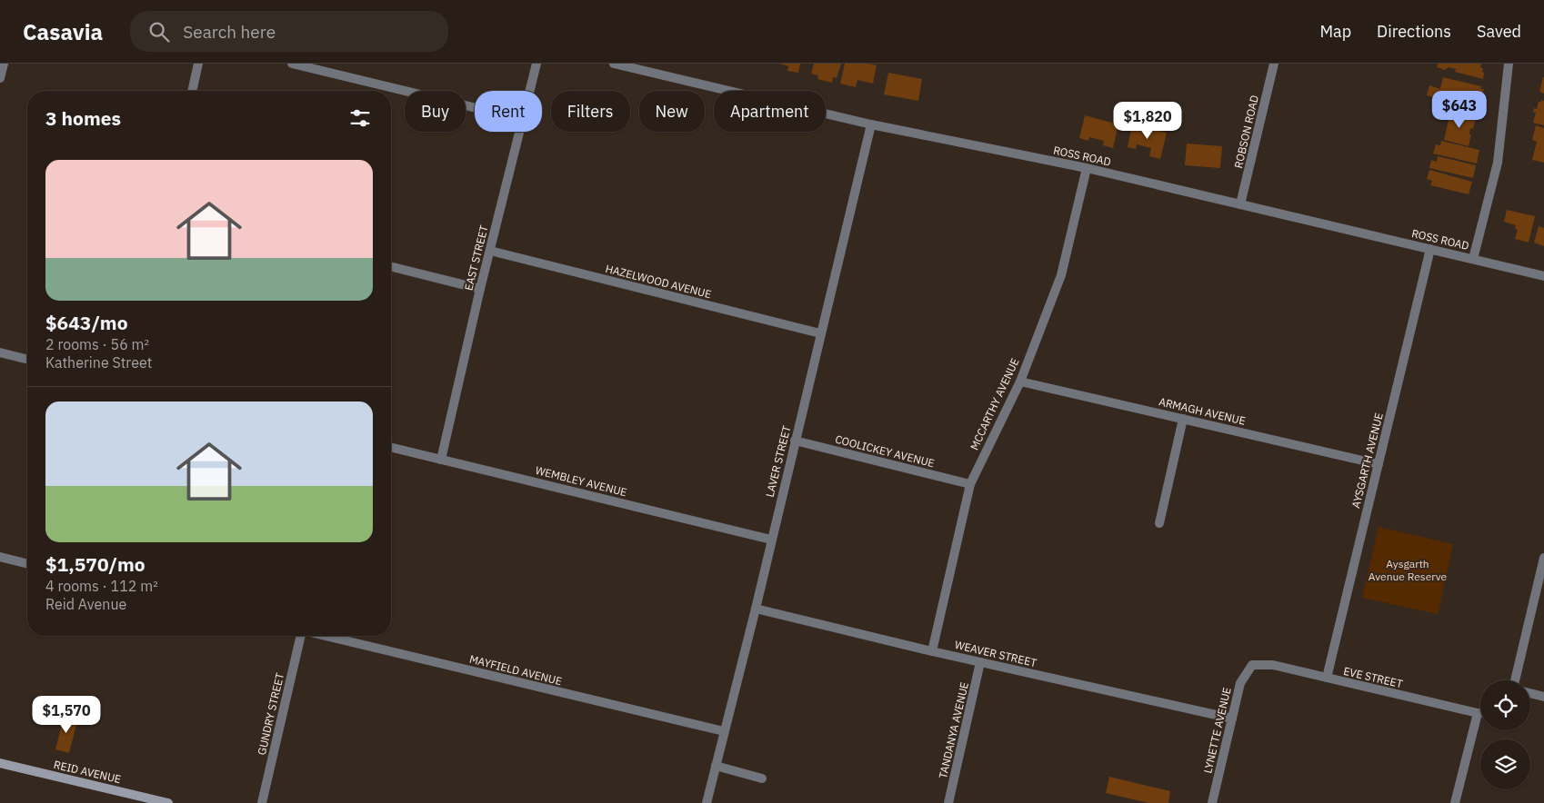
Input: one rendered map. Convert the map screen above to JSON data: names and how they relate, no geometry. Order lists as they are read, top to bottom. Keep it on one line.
{"streets":{"street":["ROBSON ROAD","ROSS ROAD","EAST STREET","HAZELWOOD AVENUE","MCCARTHY AVENUE","ARMAGH AVENUE","COOLICKEY AVENUE","AYSGARTH AVENUE","LAVER STREET","WEMBLEY AVENUE","WEAVER STREET","MAYFIELD AVENUE","EVE STREET","GUNDRY STREET","TANDANYA AVENUE","LYNETTE AVENUE","REID AVENUE"]},"crossings":[["ROBSON ROAD","ROSS ROAD"],["ROSS ROAD","MCCARTHY AVENUE"],["ROSS ROAD","AYSGARTH AVENUE"],["ROSS ROAD","LAVER STREET"],["EAST STREET","HAZELWOOD AVENUE"],["EAST STREET","WEMBLEY AVENUE"],["HAZELWOOD AVENUE","LAVER STREET"],["MCCARTHY AVENUE","ARMAGH AVENUE"],["MCCARTHY AVENUE","COOLICKEY AVENUE"],["MCCARTHY AVENUE","WEAVER STREET"],["ARMAGH AVENUE","AYSGARTH AVENUE"],["COOLICKEY AVENUE","LAVER STREET"],["AYSGARTH AVENUE","EVE STREET"],["LAVER STREET","WEMBLEY AVENUE"],["LAVER STREET","WEAVER STREET"],["LAVER STREET","MAYFIELD AVENUE"],["WEAVER STREET","TANDANYA AVENUE"],["WEAVER STREET","LYNETTE AVENUE"],["EVE STREET","LYNETTE AVENUE"]],"parks":["Aysgarth Avenue Reserve"],"page":{"header":"Casavia","search":"Search here","nav":["Map","Directions","Saved"],"price":["$643","$1,820","$1,570"],"chip":["Buy","Rent","Filters","New","Apartment"],"heading":"3 homes","list":[{"name":"$643/mo","note":"2 rooms · 56 m² · Katherine Street"},{"name":"$1,570/mo","note":"4 rooms · 112 m² · Reid Avenue"}]}}
